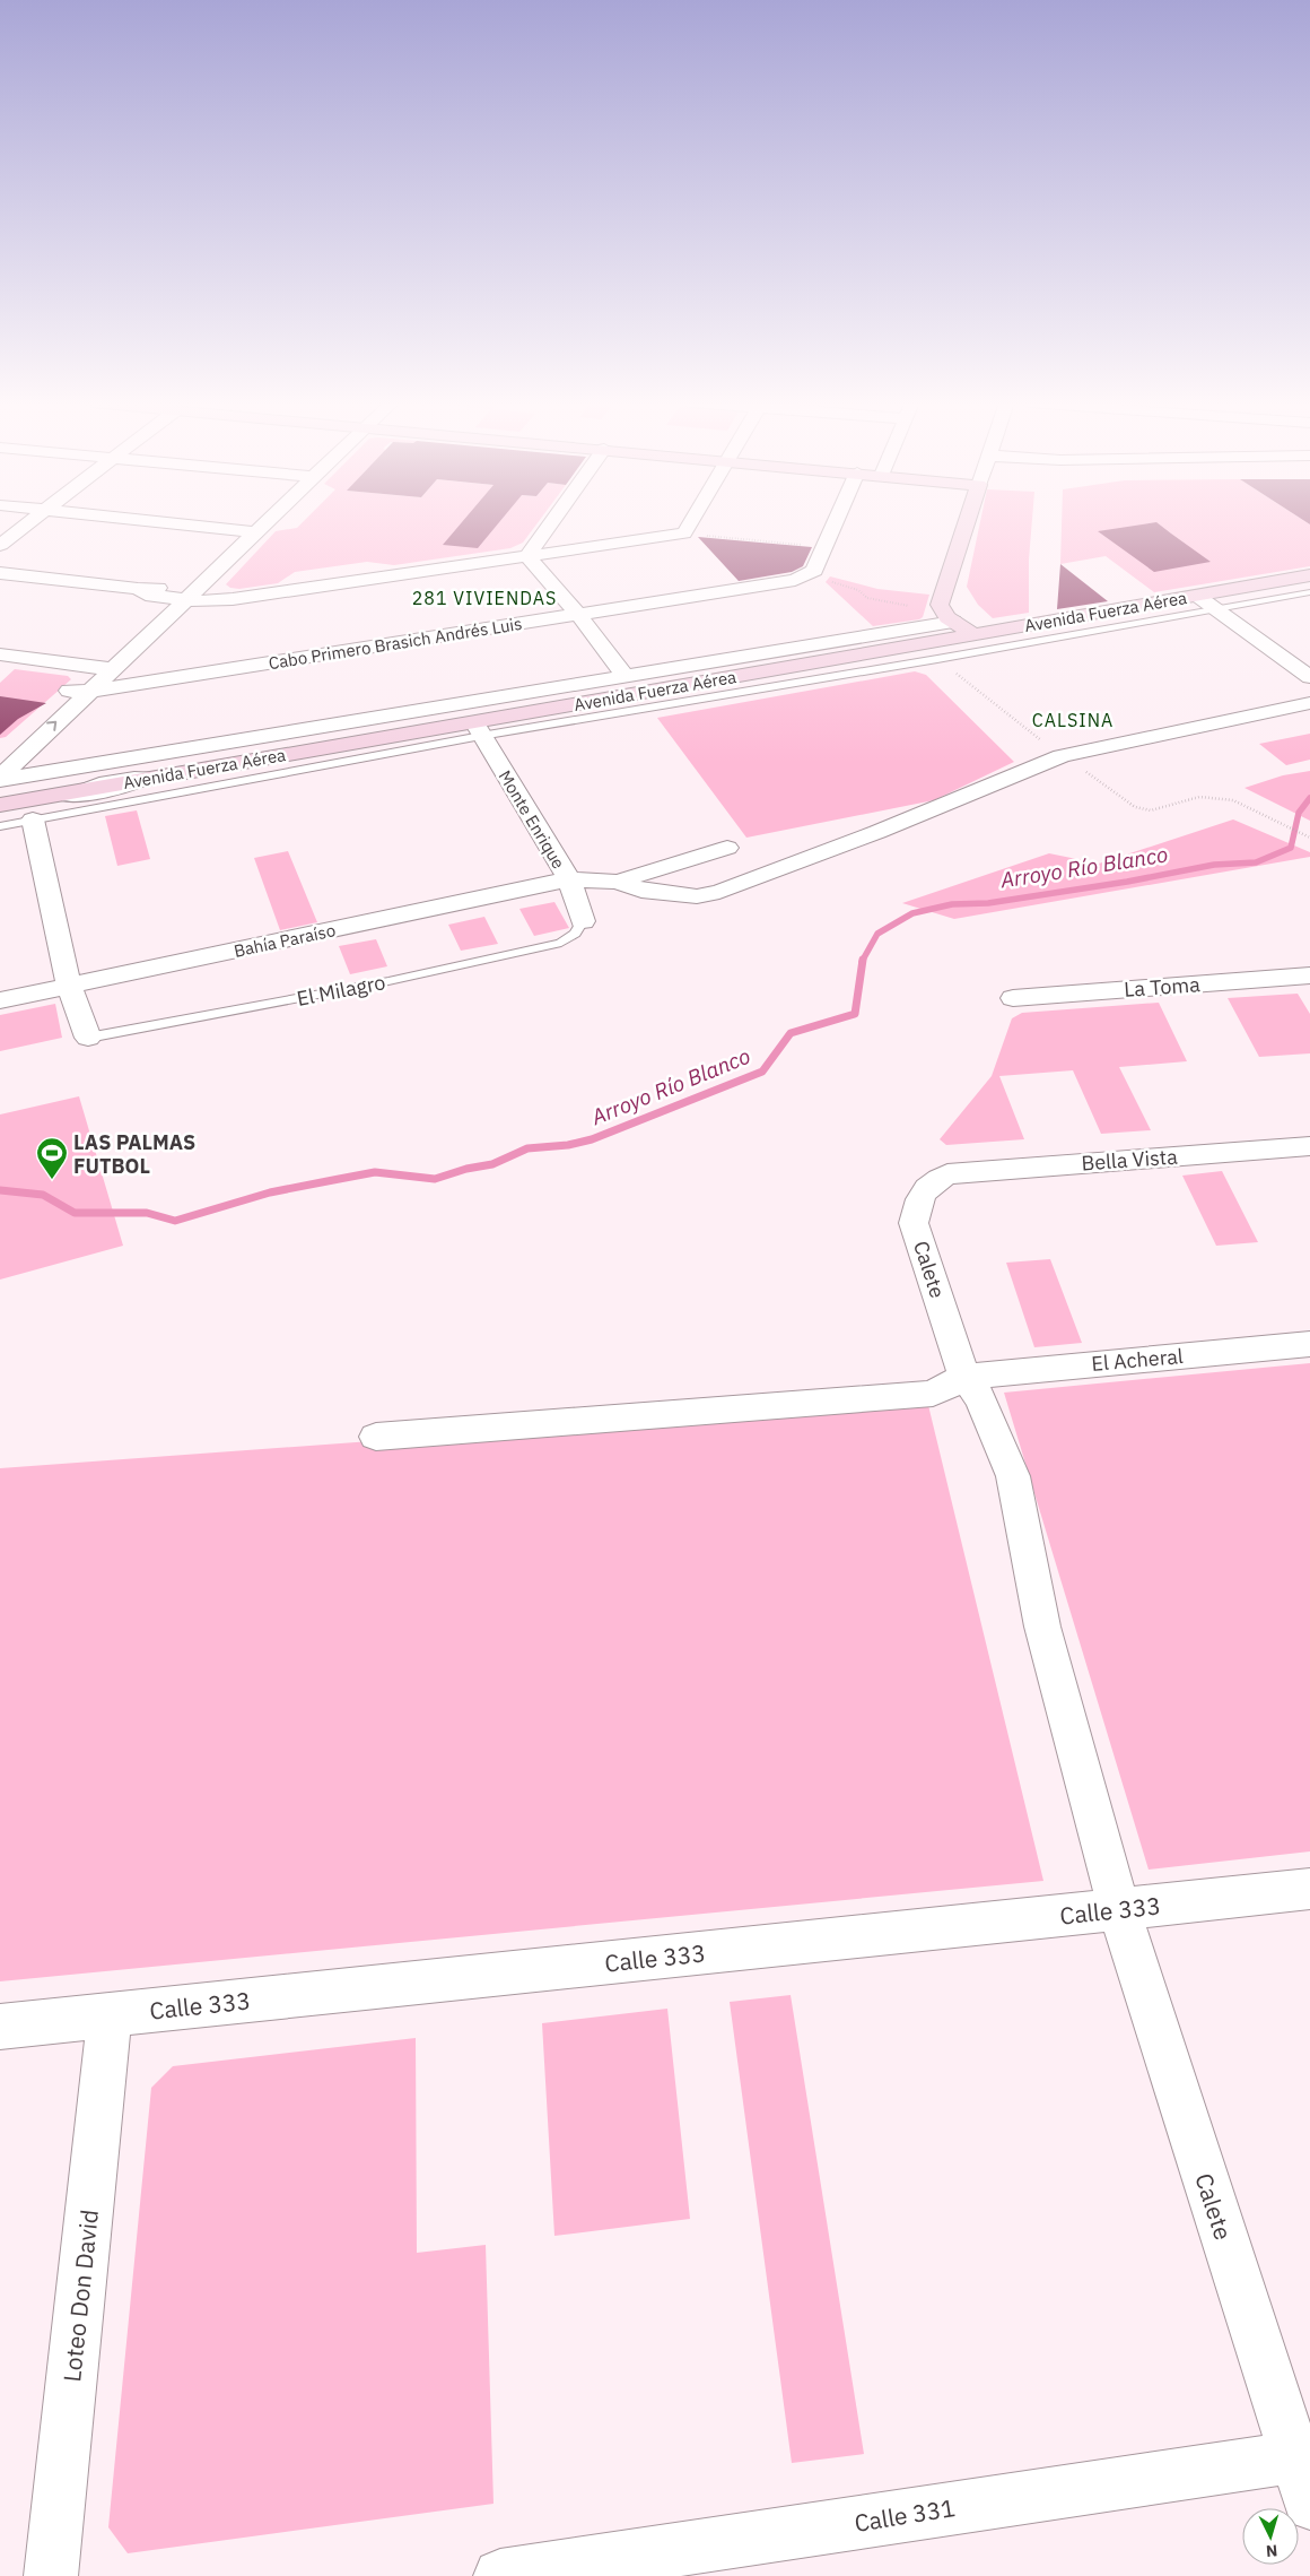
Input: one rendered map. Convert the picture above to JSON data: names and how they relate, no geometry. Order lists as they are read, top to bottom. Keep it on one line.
{"streets":{"street":["Avenida Fuerza Aérea","Cabo Primero Brasich Andrés Luis","Monte Enrique","Bahía Paraíso","La Toma","Bella Vista","Calete","El Acheral","Calle 333","Loteo Don David","Calle 331"],"lane":["El Milagro"]},"crossings":[["Avenida Fuerza Aérea","Monte Enrique"],["Monte Enrique","Bahía Paraíso"],["Monte Enrique","El Milagro"],["Bella Vista","Calete"],["Calete","El Acheral"],["Calete","Calle 333"],["Calete","Calle 331"],["Calle 333","Loteo Don David"]],"districts":["281 VIVIENDAS","CALSINA"],"water":["Arroyo Río Blanco"],"places":{"sports":["LAS PALMAS FUTBOL"]},"north":"bottom"}
